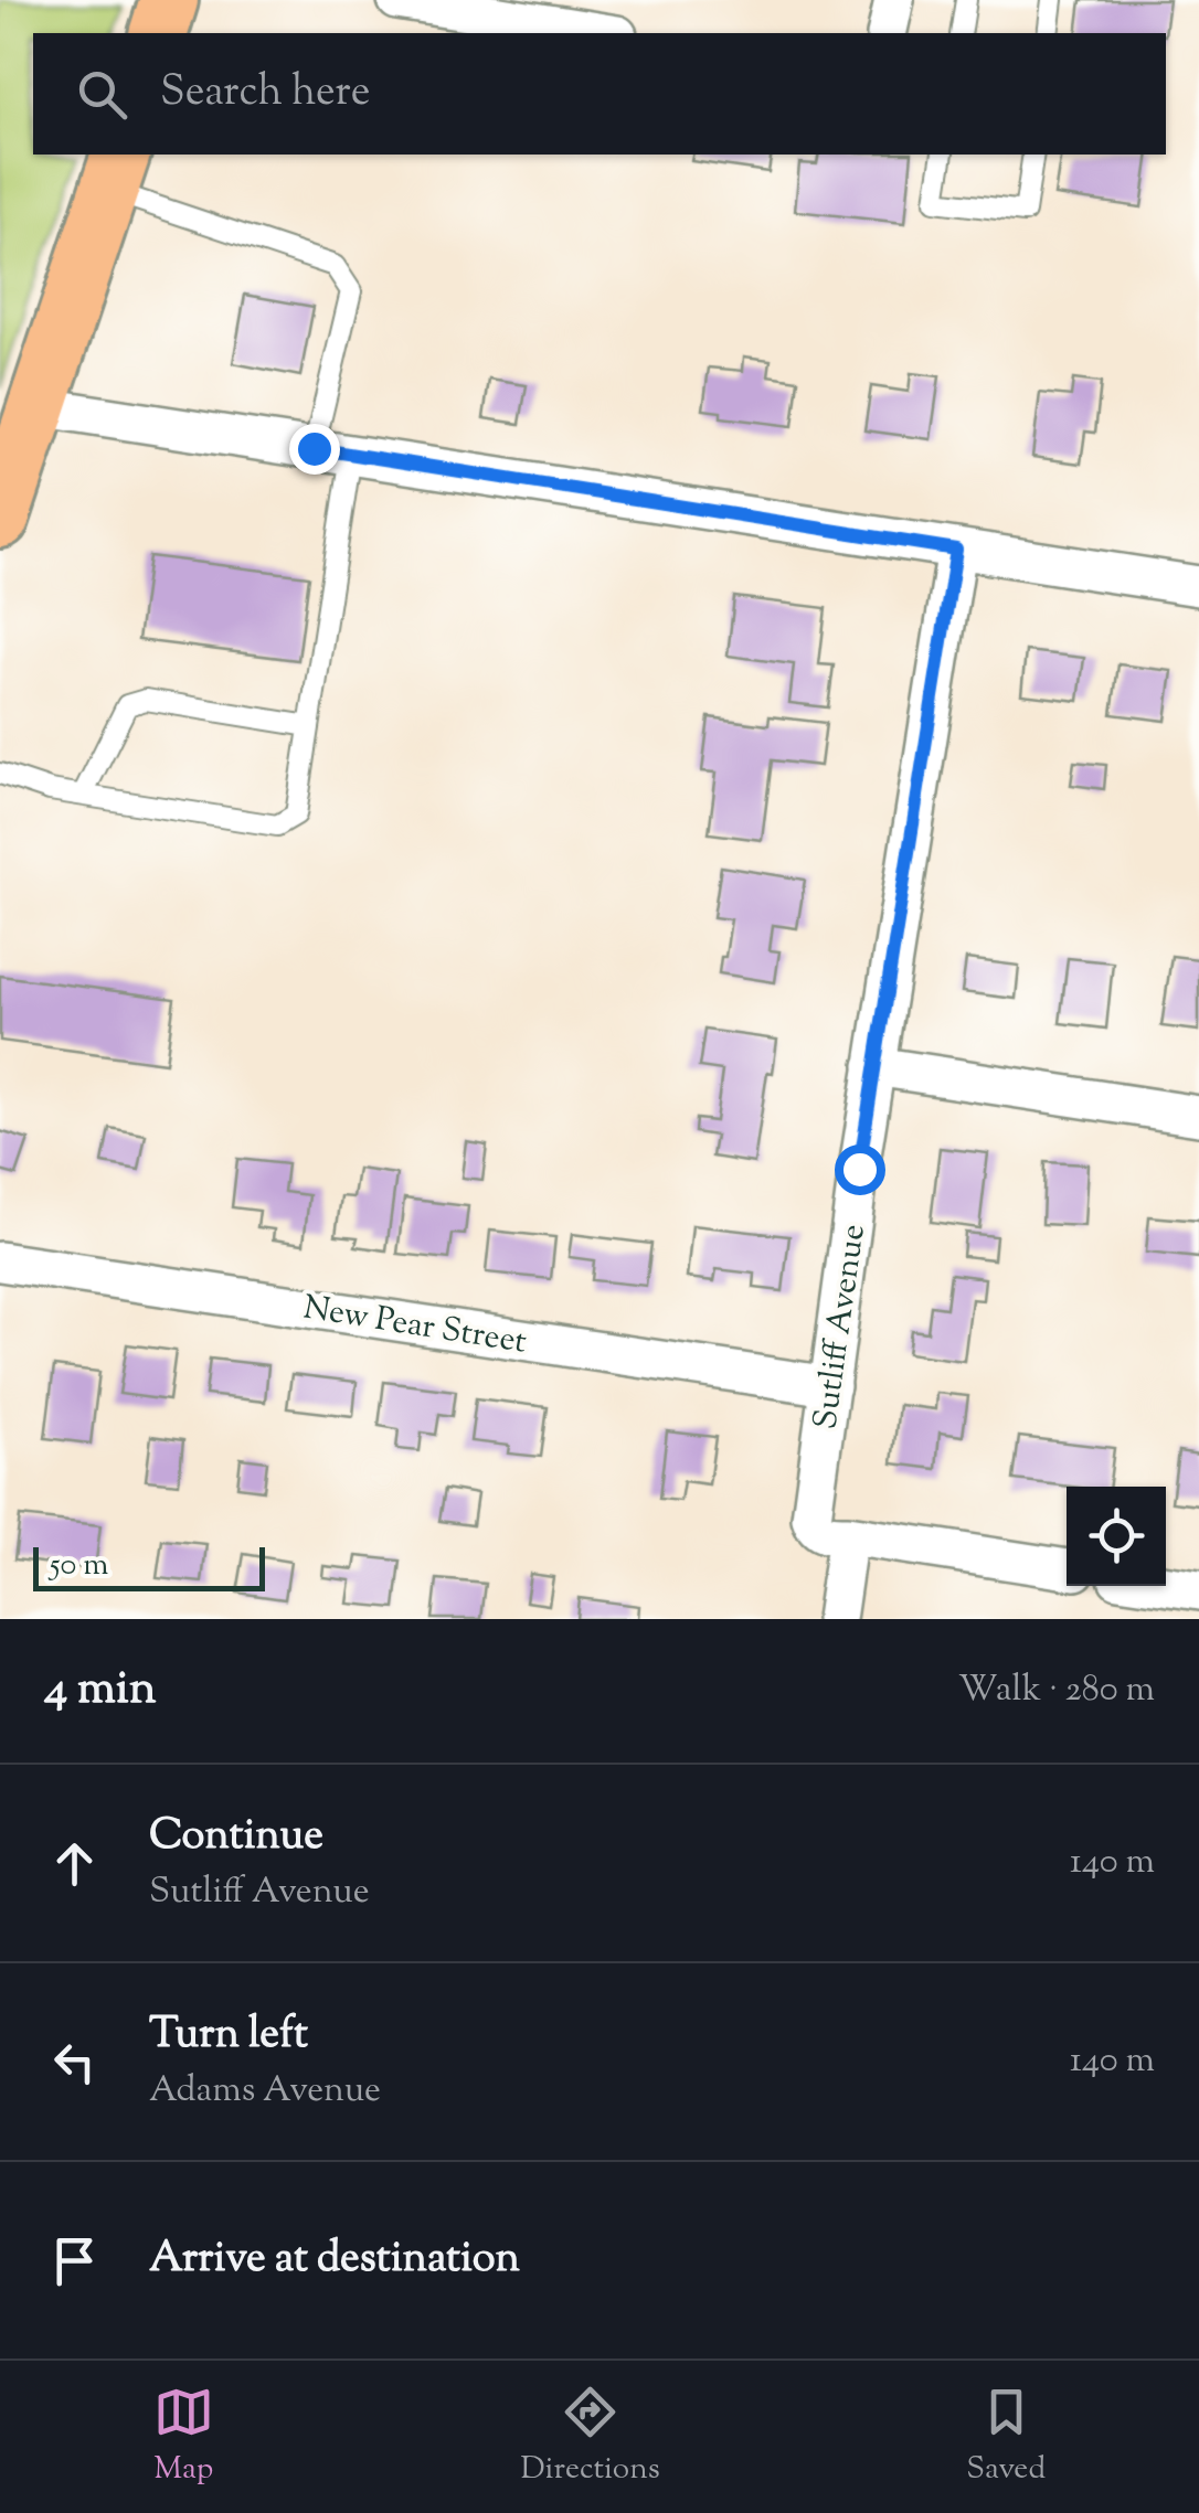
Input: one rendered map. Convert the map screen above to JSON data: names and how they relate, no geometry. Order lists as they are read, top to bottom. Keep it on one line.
{"streets":{"street":["New Pear Street","Sutliff Avenue"]},"crossings":[["New Pear Street","Sutliff Avenue"]],"scale_bar":"50 m","page":{"search":"Search here","scale":"50 m","heading":["4 min","Walk · 280 m"],"list":[["Continue","Sutliff Avenue","140 m"],["Turn left","Adams Avenue","140 m"],"Arrive at destination"],"nav":["Map","Directions","Saved"]}}
